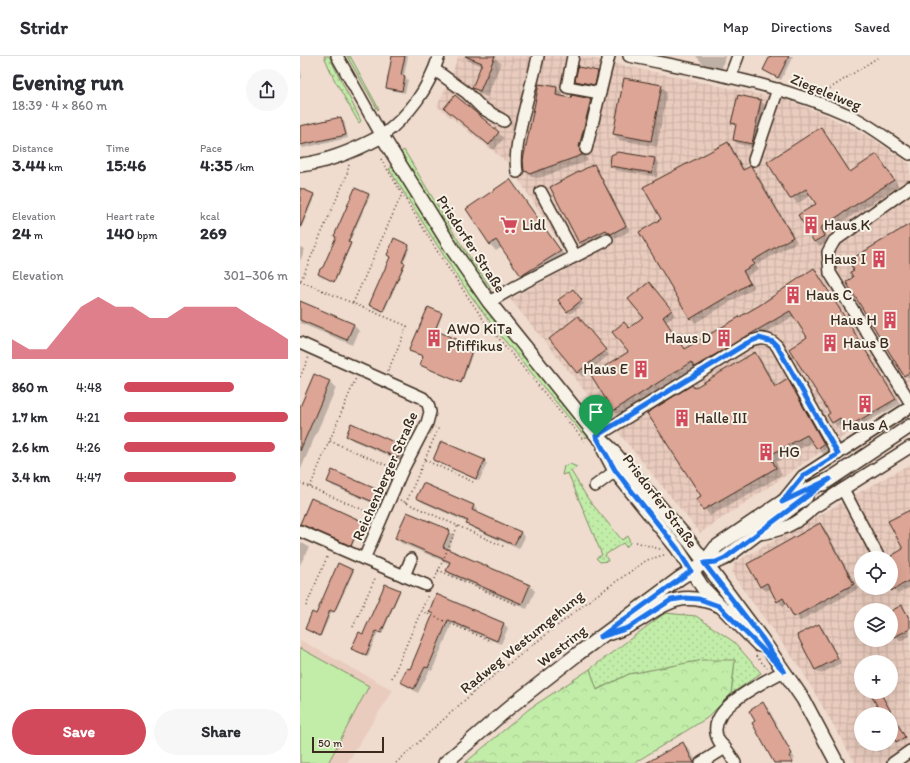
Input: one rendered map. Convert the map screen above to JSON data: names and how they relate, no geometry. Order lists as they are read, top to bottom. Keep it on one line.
{"streets":{"main road":["Prisdorfer Straße","Westring"],"street":["Ziegeleiweg","Reichenberger Straße"],"path":["Radweg Westumgehung"]},"crossings":[["Prisdorfer Straße","Westring"]],"places":{"supermarket":["Lidl"],"building":["Haus K","Haus I","Haus C","Haus H","AWO KiTa Pfiffikus","Haus D","Haus B","Haus E","Haus A","Halle III","HG"]},"scale_bar":"50 m","page":{"header":"Stridr","nav":["Map","Directions","Saved"],"heading":["Evening run","18:39 · 4 × 860 m"],"stats":[["Distance","3.44 km"],["Time","15:46"],["Pace","4:35 /km"],["Elevation","24 m"],["Heart rate","140 bpm"],["kcal","269"]],"chart":["Elevation","301–306 m"],"list":[{"name":"860 m","note":"4:48"},{"name":"1.7 km","note":"4:21"},{"name":"2.6 km","note":"4:26"},{"name":"3.4 km","note":"4:47"}],"map_buttons":["+","−"],"buttons":["Save","Share"],"scale":"50 m"}}
